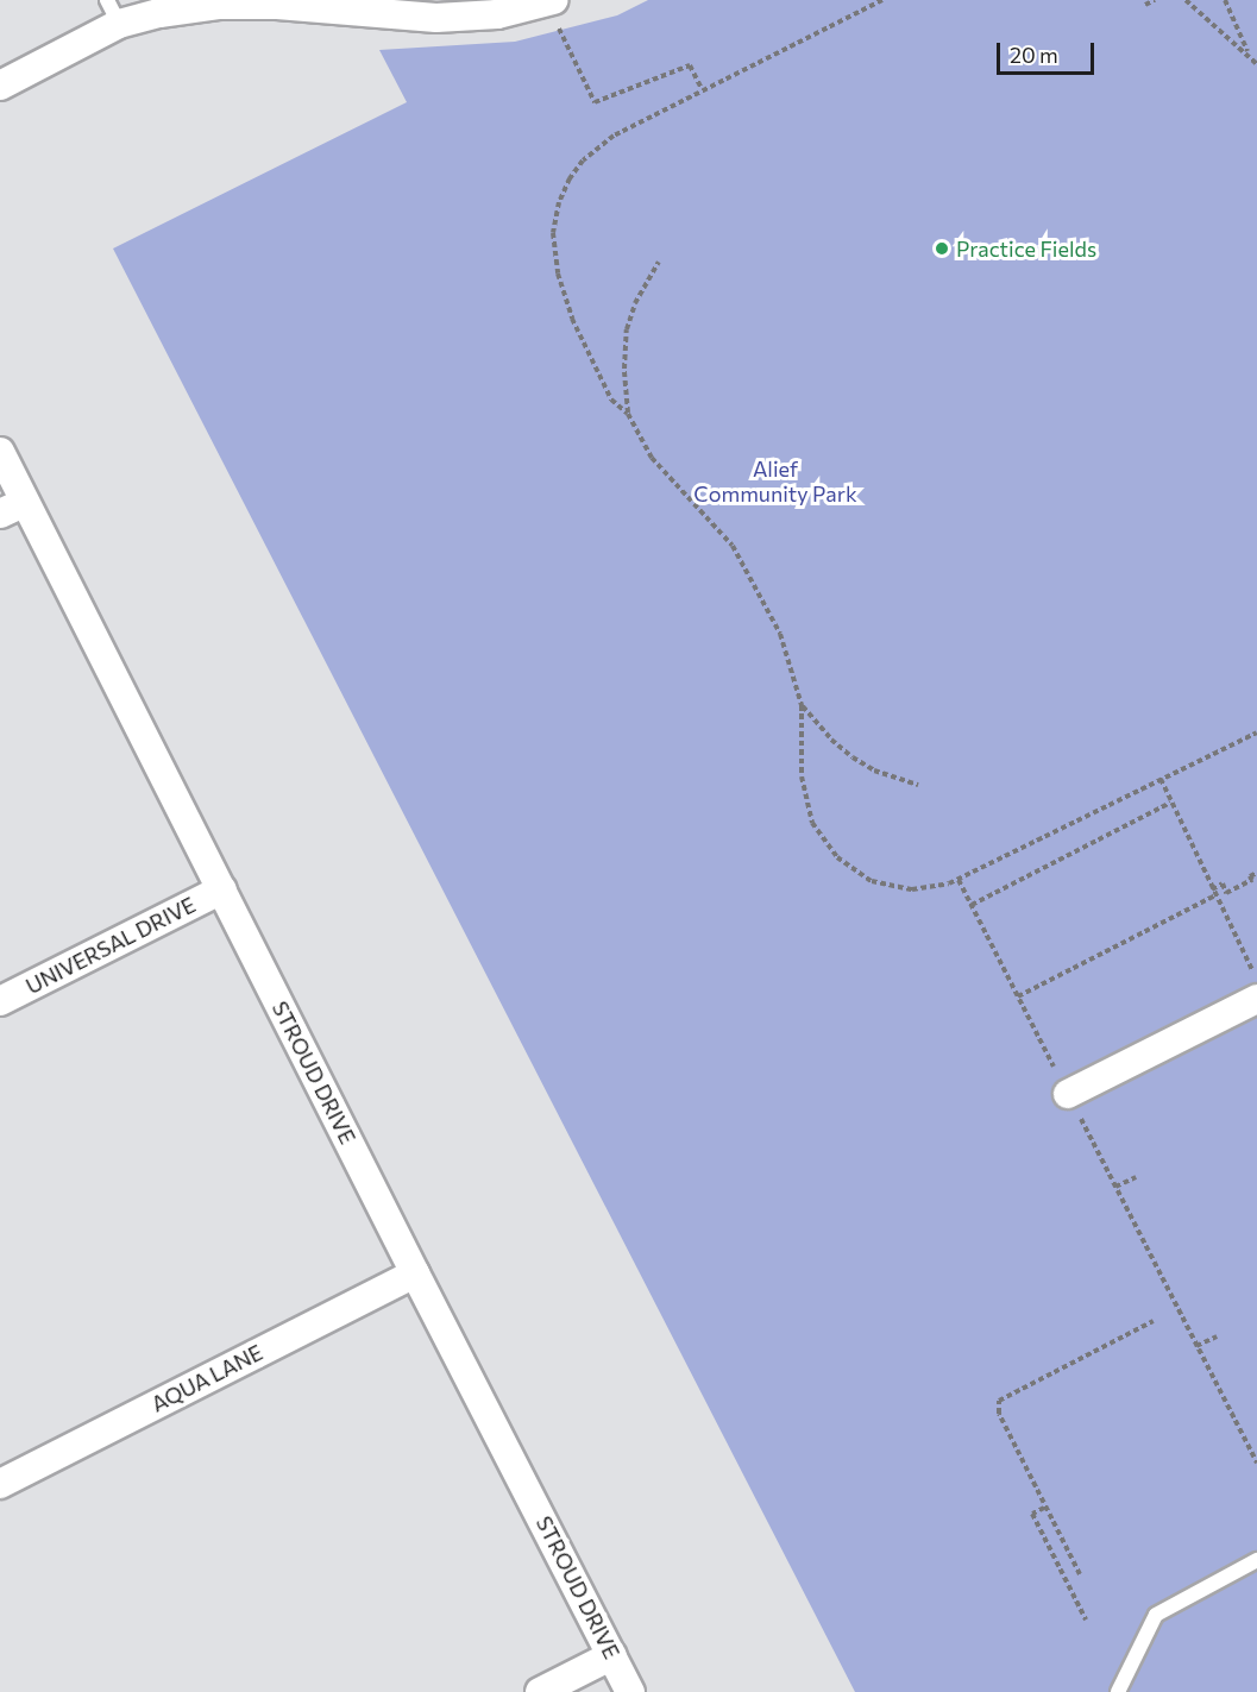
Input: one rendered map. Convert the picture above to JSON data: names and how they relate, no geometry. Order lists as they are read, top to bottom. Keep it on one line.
{"streets":{"street":["UNIVERSAL DRIVE","STROUD DRIVE","AQUA LANE"]},"crossings":[["UNIVERSAL DRIVE","STROUD DRIVE"],["STROUD DRIVE","AQUA LANE"]],"parks":["Alief Community Park"],"places":["Practice Fields"],"scale_bar":"20 m"}
